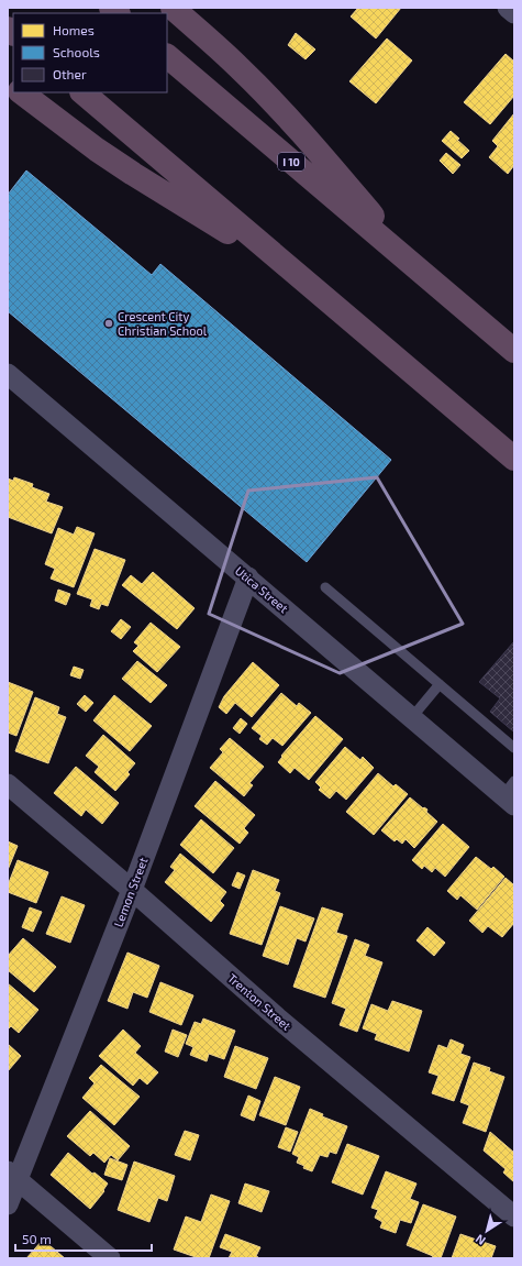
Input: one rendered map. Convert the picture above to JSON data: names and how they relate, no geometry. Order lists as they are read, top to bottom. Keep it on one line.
{"streets":{"highway":["I 10"],"street":["Utica Street","Lemon Street","Trenton Street"]},"crossings":[["Utica Street","Lemon Street"],["Lemon Street","Trenton Street"]],"places":["Crescent City Christian School"],"legend":["Homes","Schools","Other"],"scale_bar":"50 m","north":"bottom left"}
